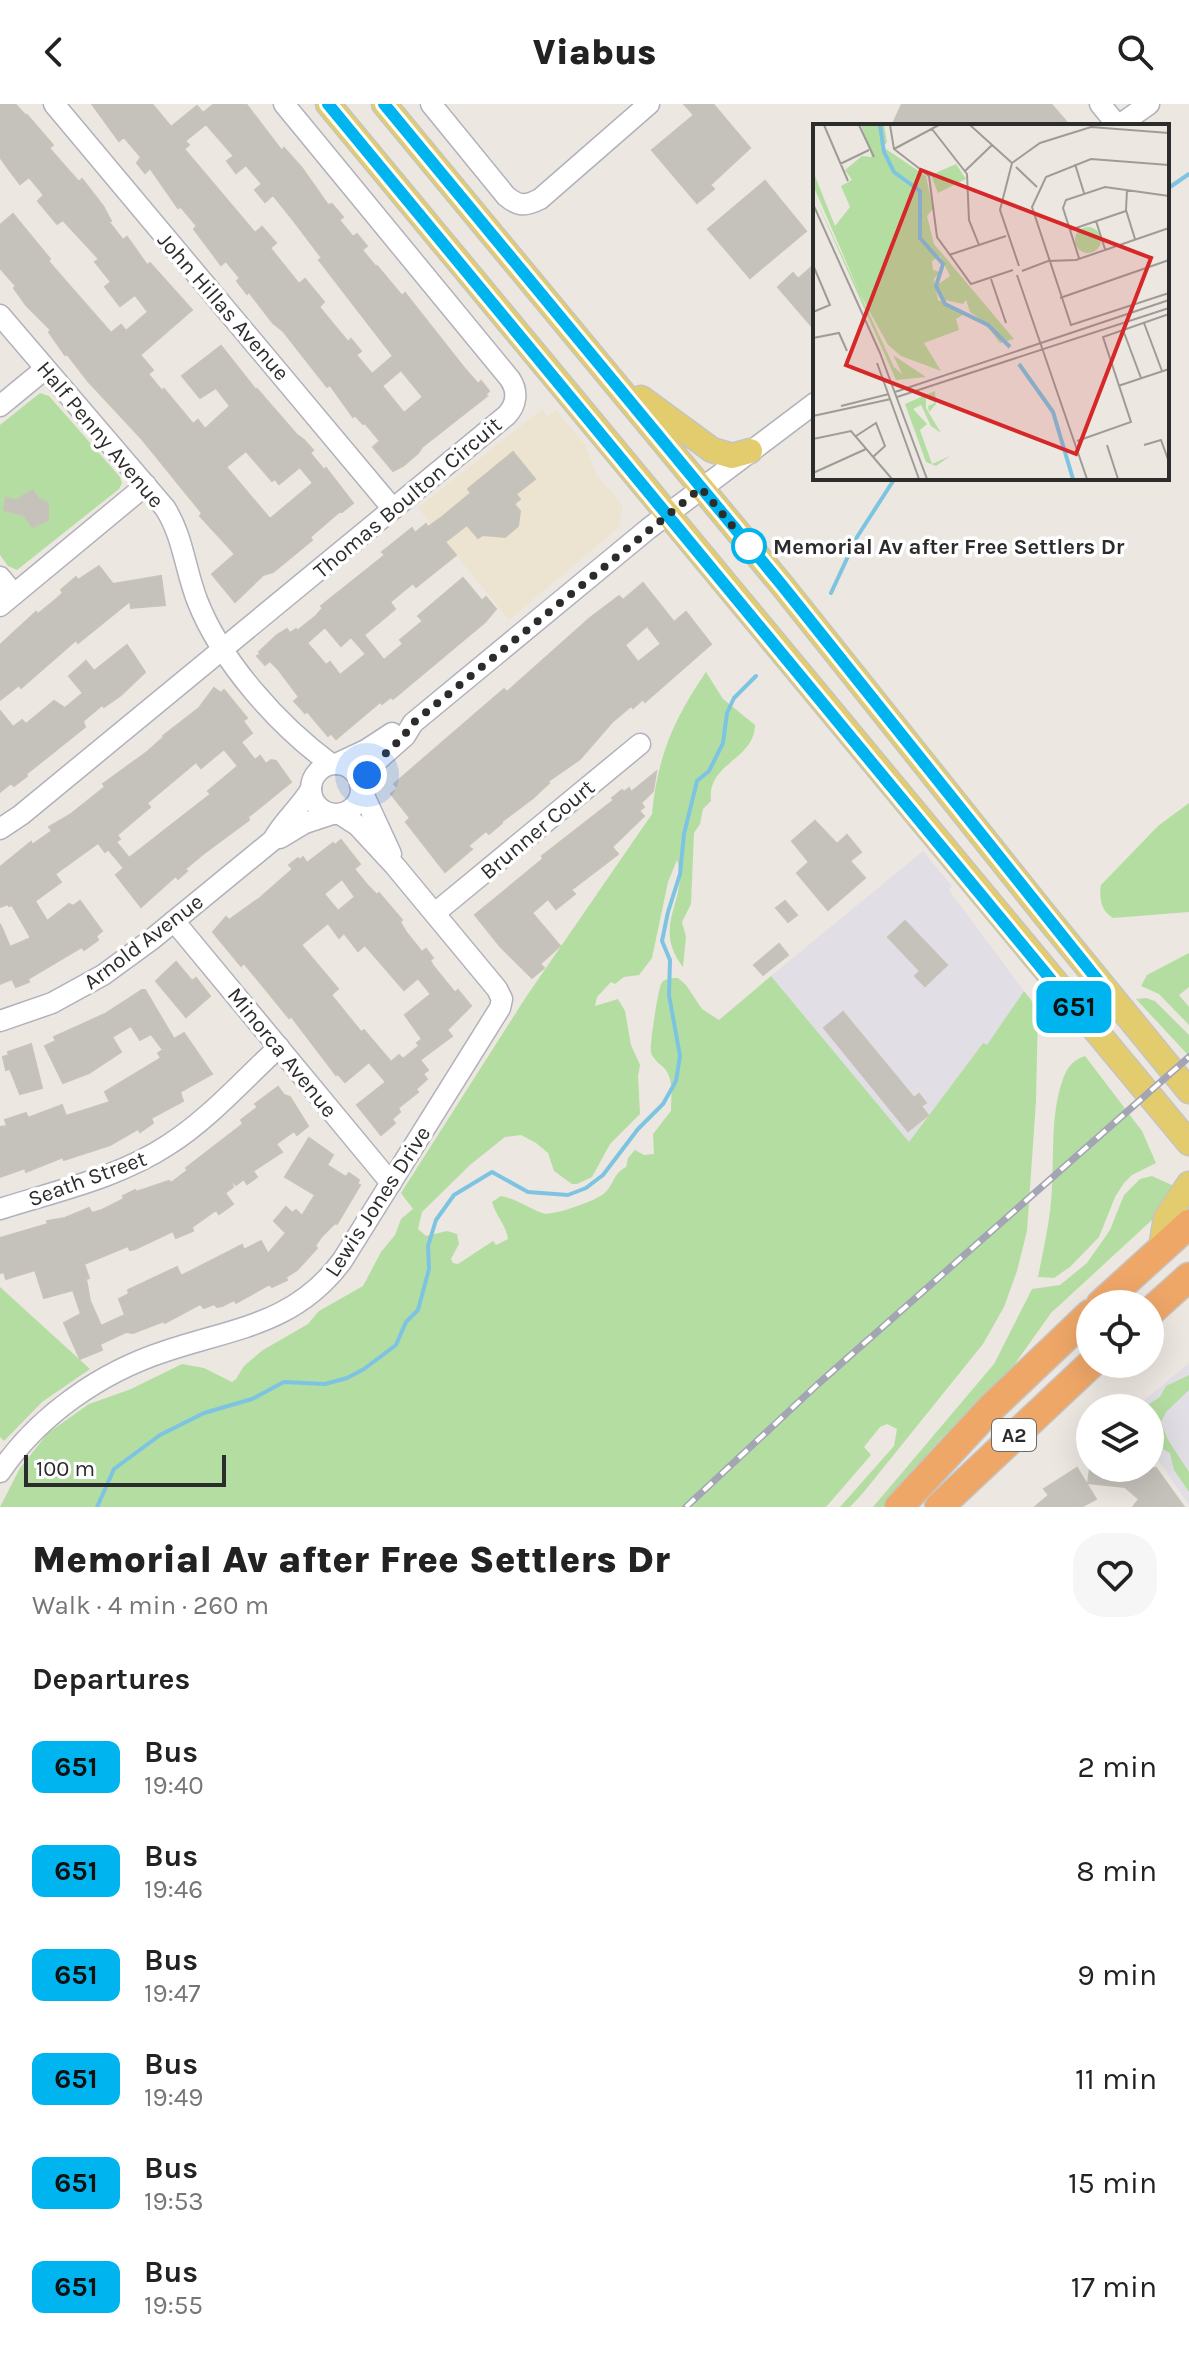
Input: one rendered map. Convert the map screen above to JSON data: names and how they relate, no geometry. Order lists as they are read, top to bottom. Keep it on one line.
{"streets":{"highway":["A2"],"street":["John Hillas Avenue","Half Penny Avenue","Thomas Boulton Circuit","Brunner Court","Arnold Avenue","Minorca Avenue","Seath Street","Lewis Jones Drive"]},"crossings":[["John Hillas Avenue","Thomas Boulton Circuit"],["Half Penny Avenue","Thomas Boulton Circuit"],["Half Penny Avenue","Arnold Avenue"],["Brunner Court","Lewis Jones Drive"],["Arnold Avenue","Minorca Avenue"],["Minorca Avenue","Seath Street"],["Minorca Avenue","Lewis Jones Drive"]],"places":["Memorial Av after Free Settlers Dr"],"lines":["bus line 651"],"scale_bar":"100 m","page":{"header":"Viabus","on_map":"651","scale":"100 m","heading":[["Memorial Av after Free Settlers Dr","Walk · 4 min · 260 m"],"Departures"],"list":[{"mark":"651","name":"Bus","note":"19:40","value":"2 min"},{"mark":"651","name":"Bus","note":"19:46","value":"8 min"},{"mark":"651","name":"Bus","note":"19:47","value":"9 min"},{"mark":"651","name":"Bus","note":"19:49","value":"11 min"},{"mark":"651","name":"Bus","note":"19:53","value":"15 min"},{"mark":"651","name":"Bus","note":"19:55","value":"17 min"}]}}
